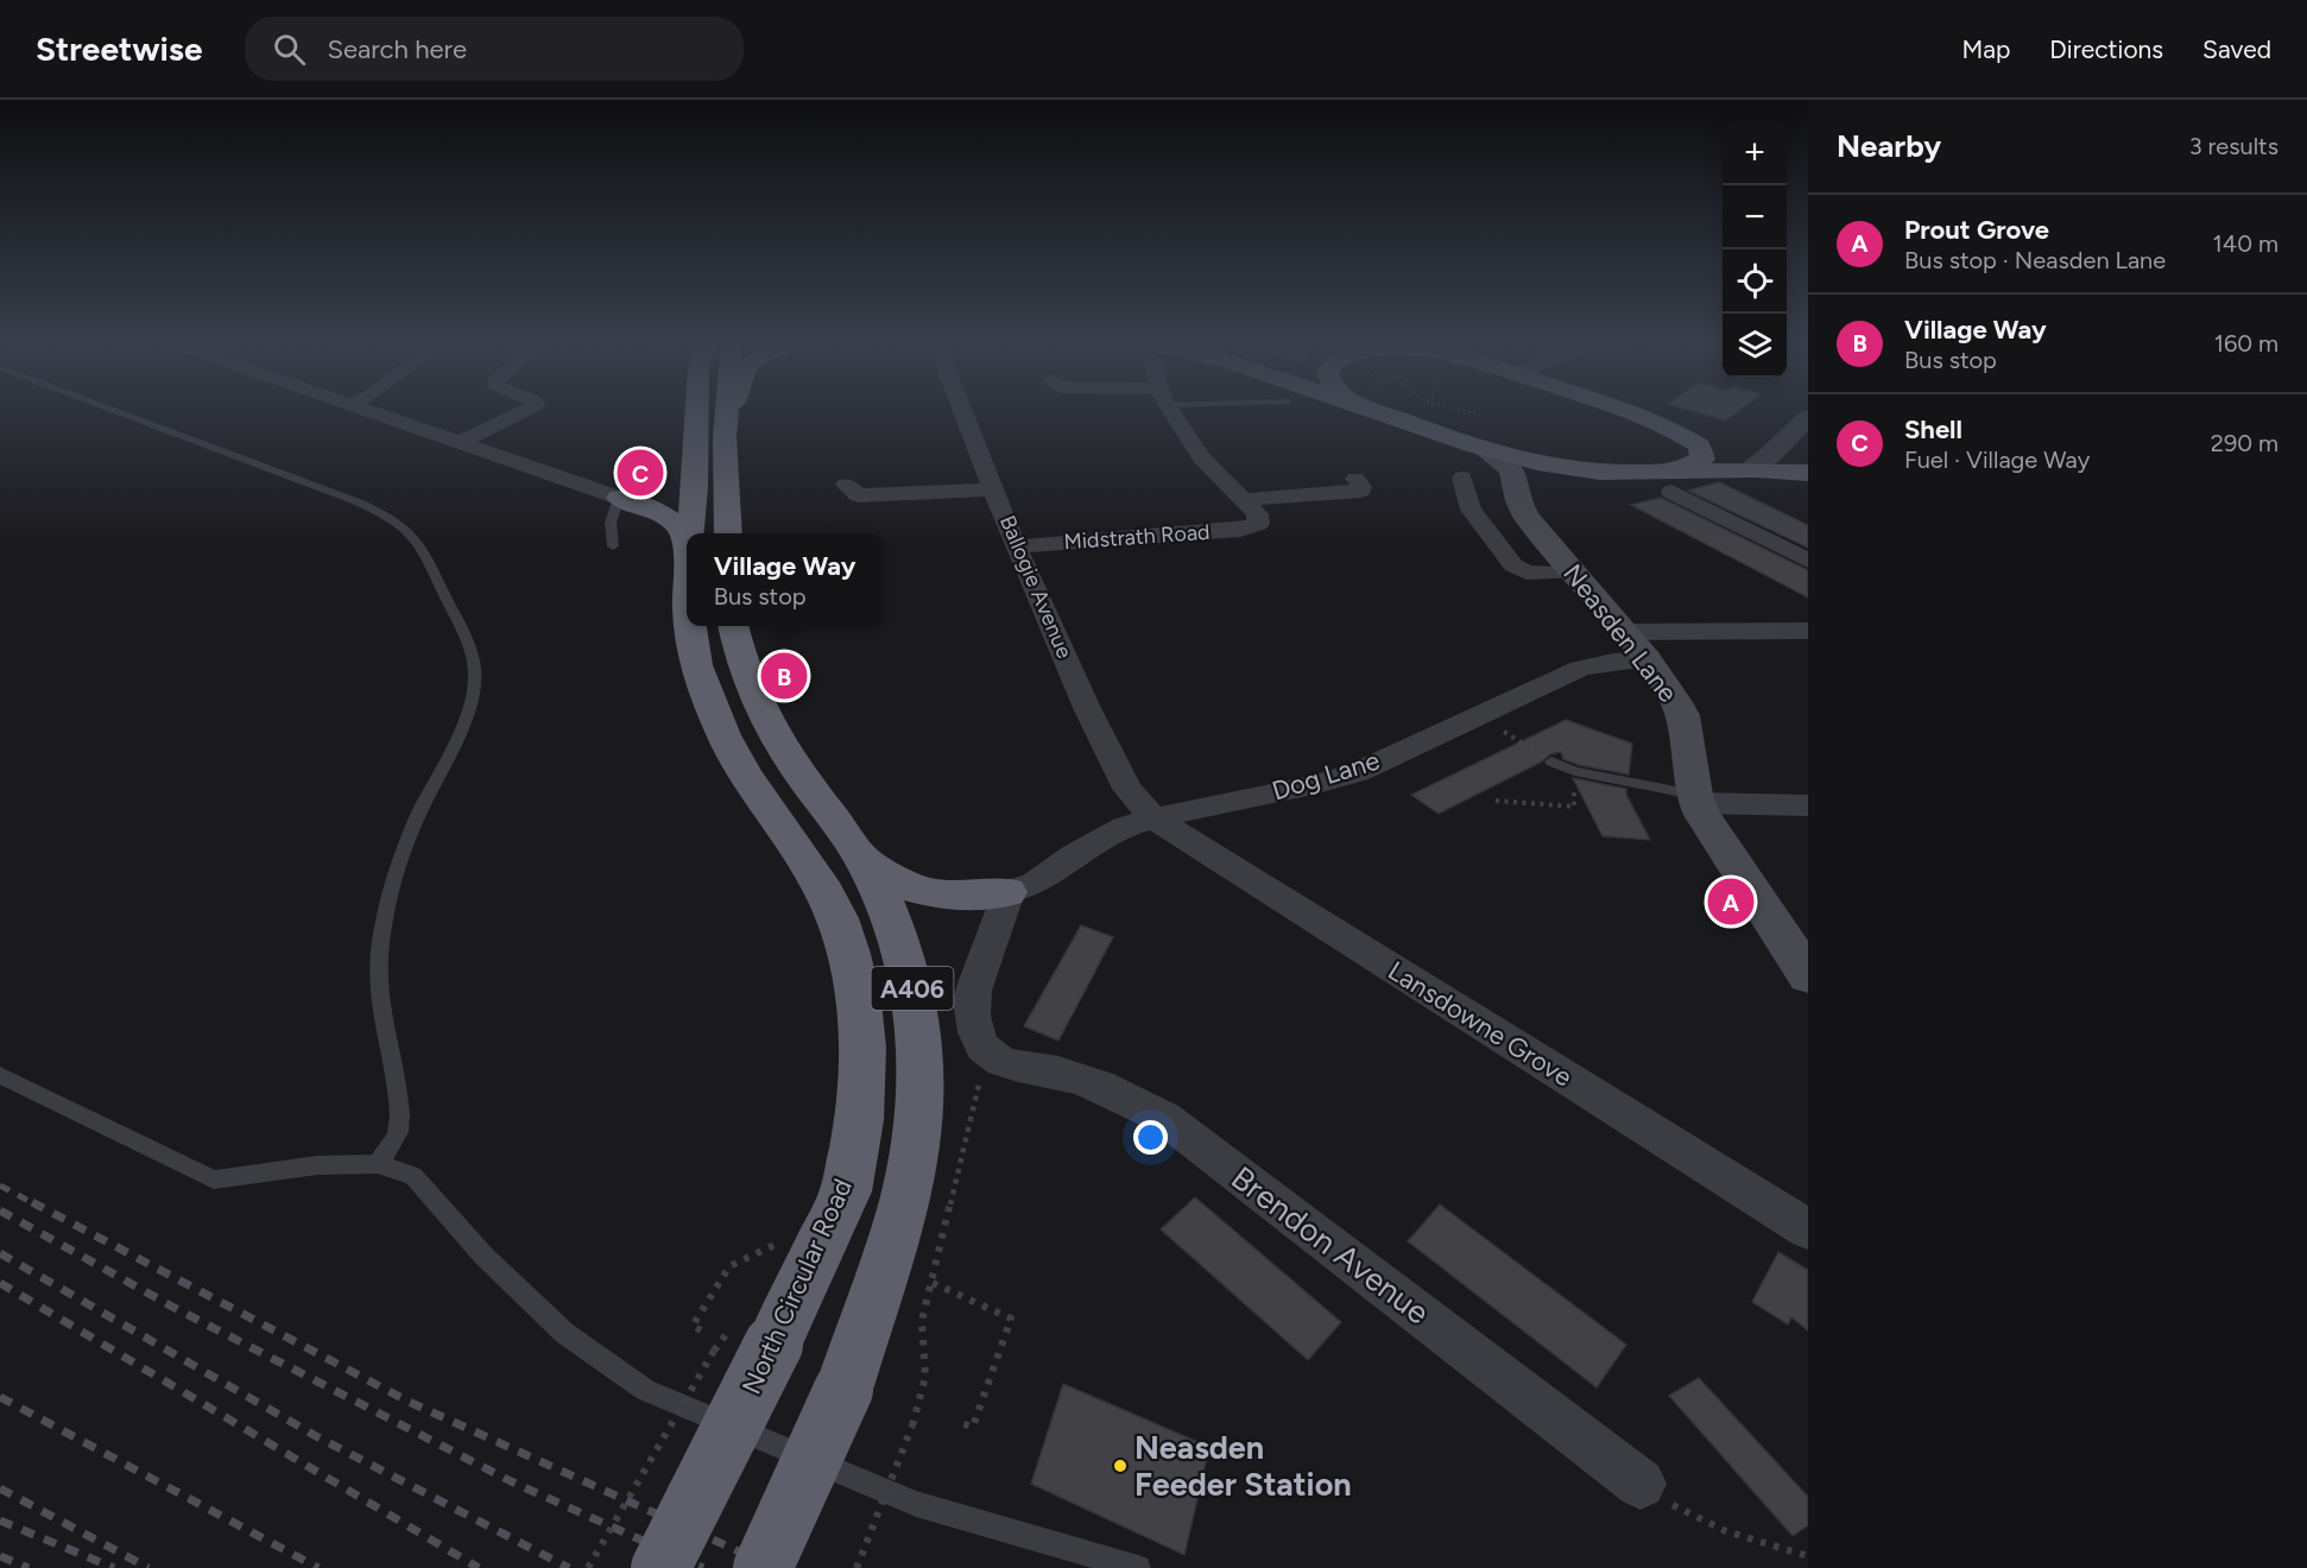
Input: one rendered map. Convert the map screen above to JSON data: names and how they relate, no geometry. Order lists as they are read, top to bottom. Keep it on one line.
{"streets":{"highway":["A406","North Circular Road"],"main road":["Neasden Lane"],"street":["Midstrath Road","Ballogie Avenue","Dog Lane","Lansdowne Grove","Brendon Avenue"]},"crossings":[["Midstrath Road","Ballogie Avenue"],["Ballogie Avenue","Dog Lane"],["Ballogie Avenue","Lansdowne Grove"],["Neasden Lane","Dog Lane"],["Dog Lane","Lansdowne Grove"],["A406","North Circular Road"]],"places":["Neasden Feeder Station"],"page":{"header":"Streetwise","search":"Search here","nav":["Map","Directions","Saved"],"heading":["Nearby","3 results"],"map_buttons":["+","−"],"list":[{"mark":"A","name":"Prout Grove","note":"Bus stop · Neasden Lane","value":"140 m"},{"mark":"B","name":"Village Way","note":"Bus stop","value":"160 m"},{"mark":"C","name":"Shell","note":"Fuel · Village Way","value":"290 m"}],"pins":["C","B","A"],"popup":["Village Way","Bus stop"]}}
